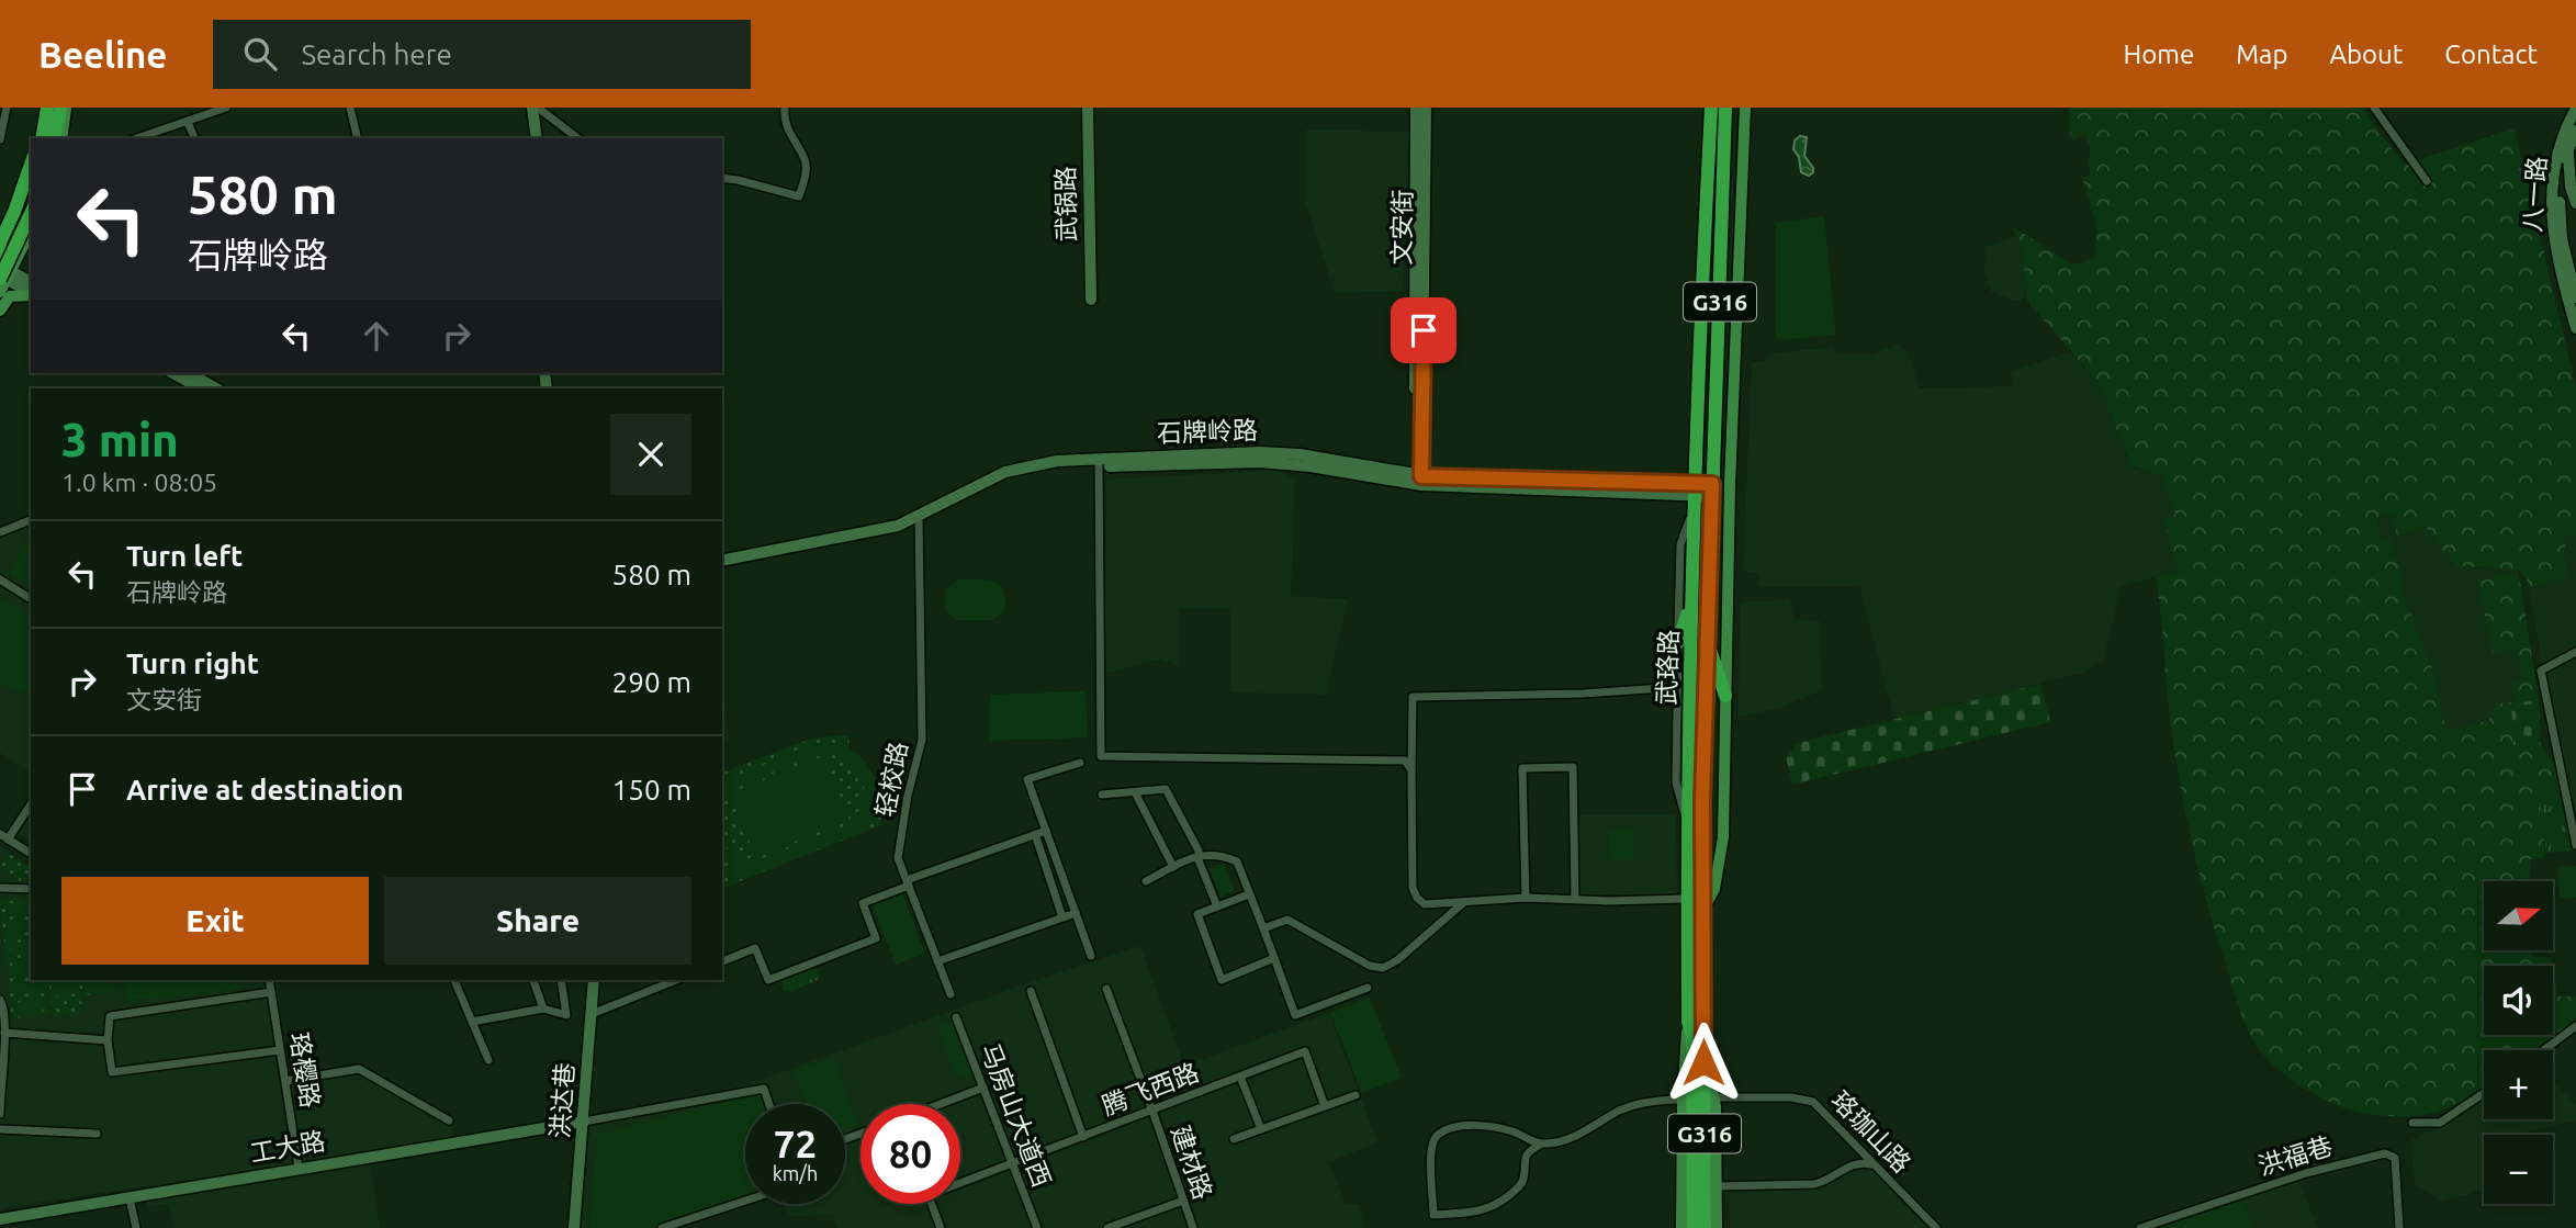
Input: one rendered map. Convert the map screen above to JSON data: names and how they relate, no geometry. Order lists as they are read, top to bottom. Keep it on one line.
{"streets":{"highway":["G316","武珞路"],"main road":["八一路","武锅路","文安街","石牌岭路","洪达巷","工大路"],"street":["轻校路","珞樱路","腾飞西路","马房山大道西","珞珈山路","洪福巷","建材路"]},"crossings":[["文安街","石牌岭路"],["石牌岭路","武珞路"],["石牌岭路","轻校路"],["珞樱路","工大路"],["腾飞西路","马房山大道西"],["腾飞西路","建材路"],["洪达巷","工大路"]],"north":"right","page":{"header":"Beeline","search":"Search here","nav":["Home","Map","About","Contact"],"turn":["580 m","石牌岭路"],"heading":["3 min","1.0 km · 08:05"],"list":[{"name":"Turn left","note":"石牌岭路","value":"580 m"},{"name":"Turn right","note":"文安街","value":"290 m"},{"name":"Arrive at destination","value":"150 m"}],"buttons":["Exit","Share"],"map_buttons":["+","−"],"speed":"72 km/h","limit":"80"}}
